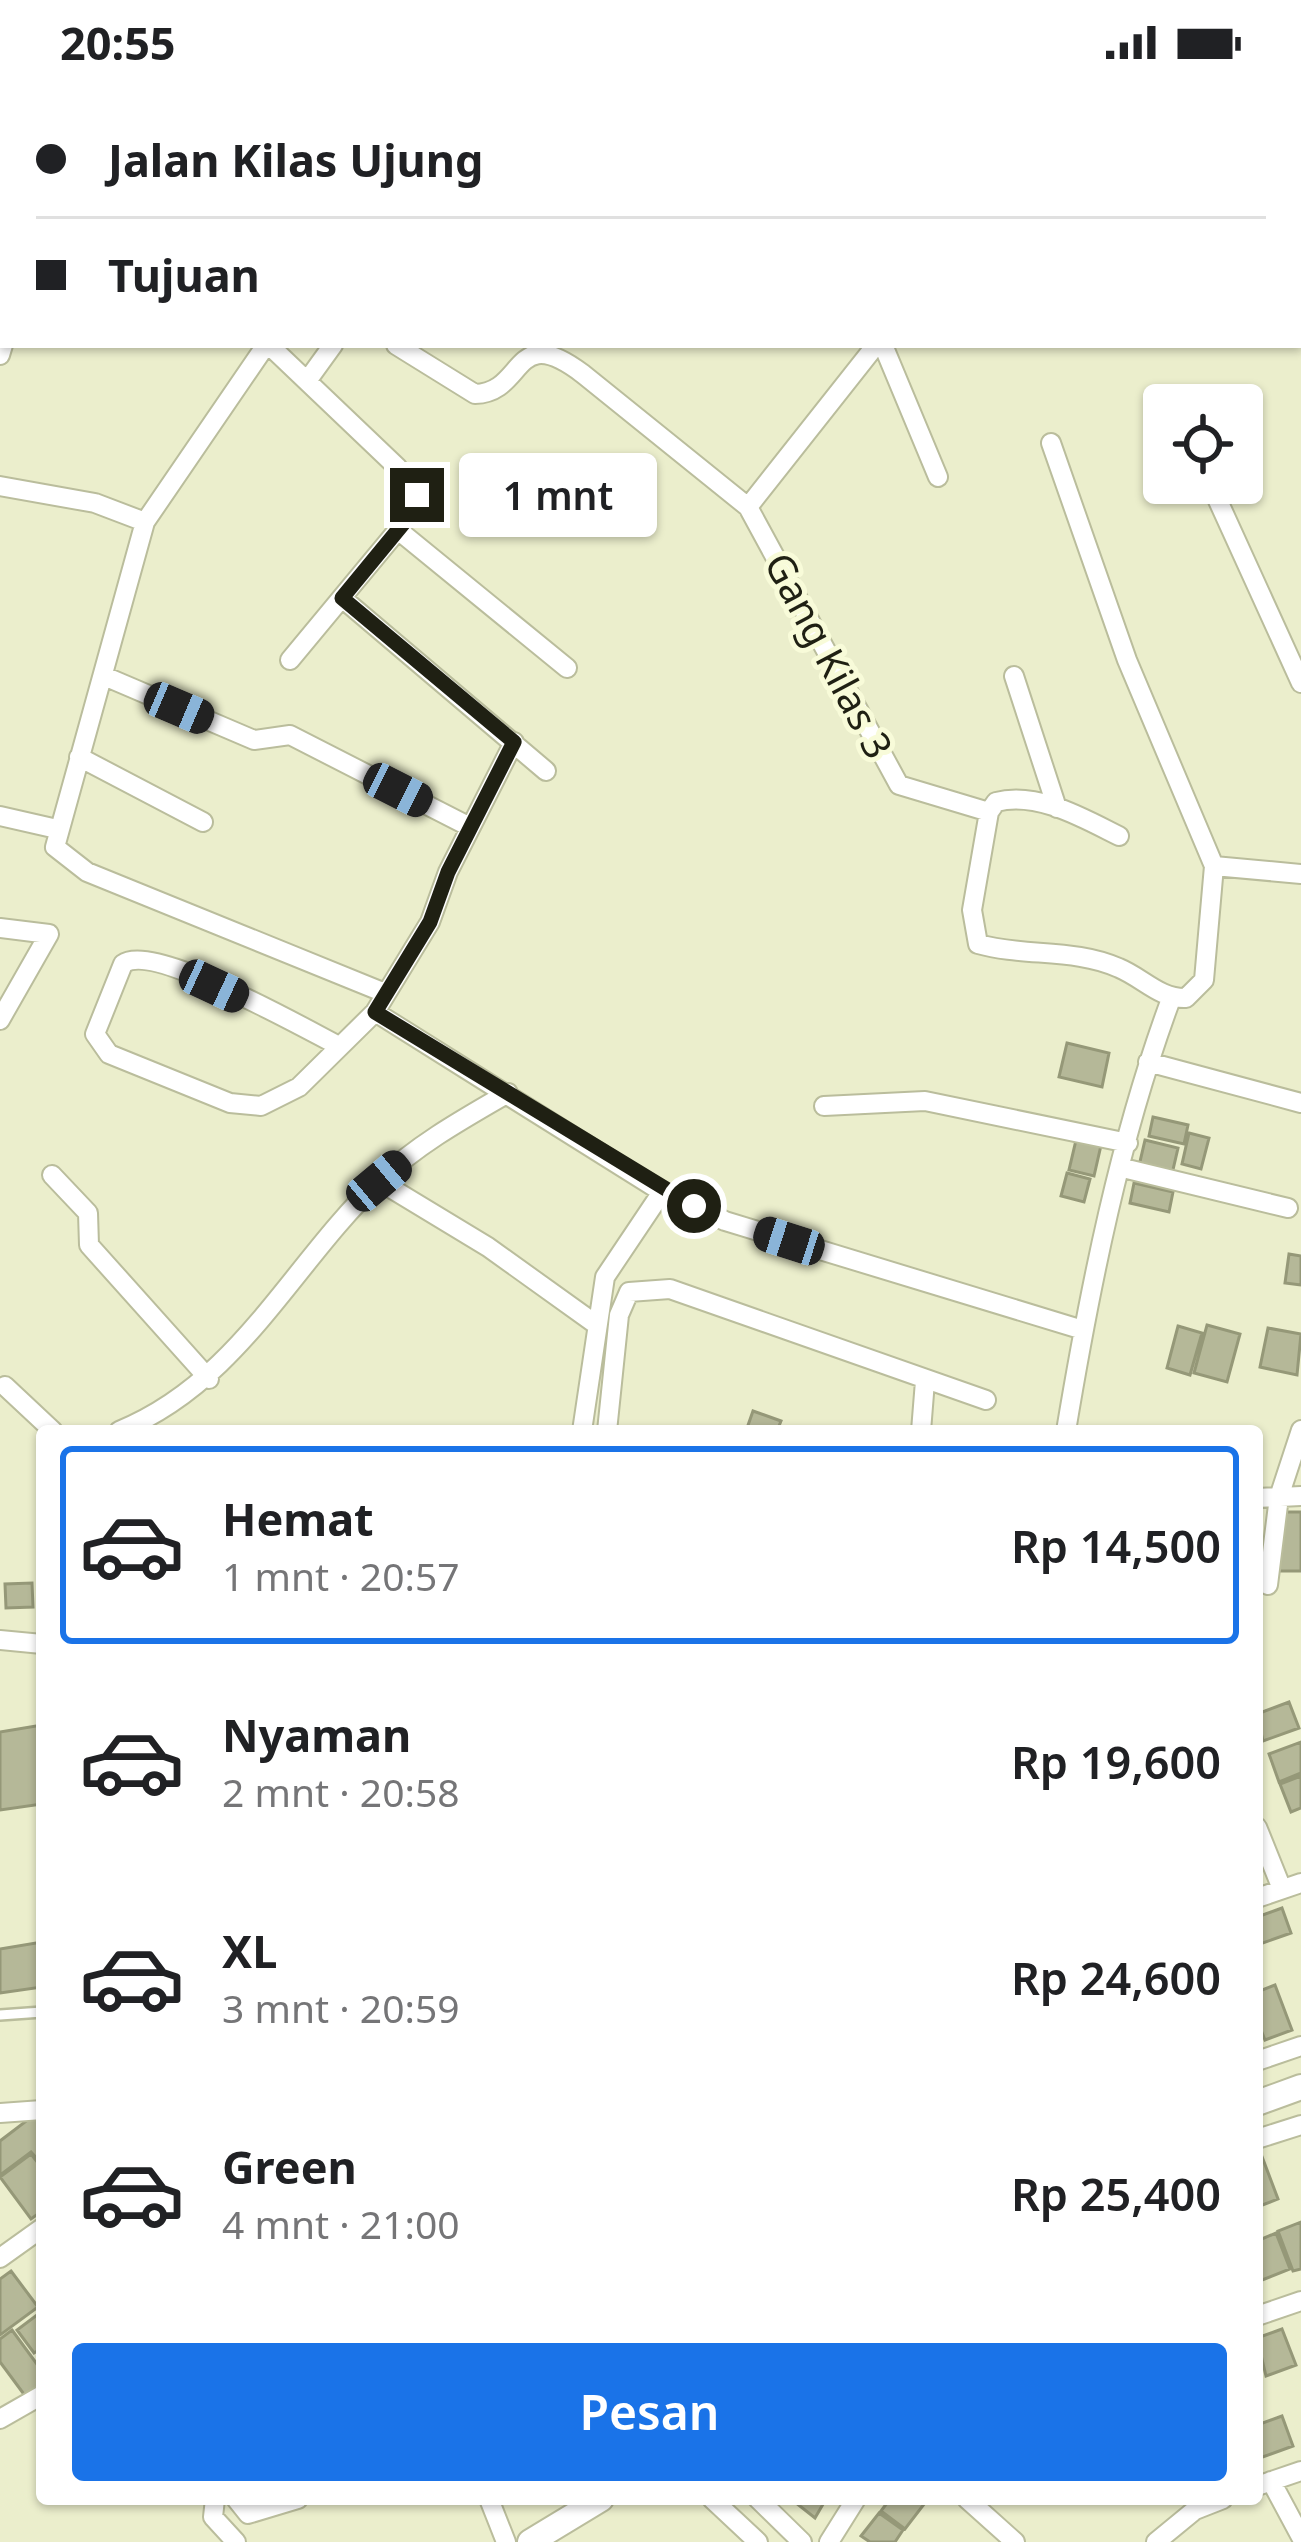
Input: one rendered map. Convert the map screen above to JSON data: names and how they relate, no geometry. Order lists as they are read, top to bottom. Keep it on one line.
{"streets":{"street":["Gang Kilas 3"]},"page":{"status":"20:55","banner":["Jalan Kilas Ujung","Tujuan"],"bubble":"1 mnt","list":[{"name":"Hemat","note":"1 mnt · 20:57","value":"Rp 14,500"},{"name":"Nyaman","note":"2 mnt · 20:58","value":"Rp 19,600"},{"name":"XL","note":"3 mnt · 20:59","value":"Rp 24,600"},{"name":"Green","note":"4 mnt · 21:00","value":"Rp 25,400"}],"buttons":"Pesan"}}
